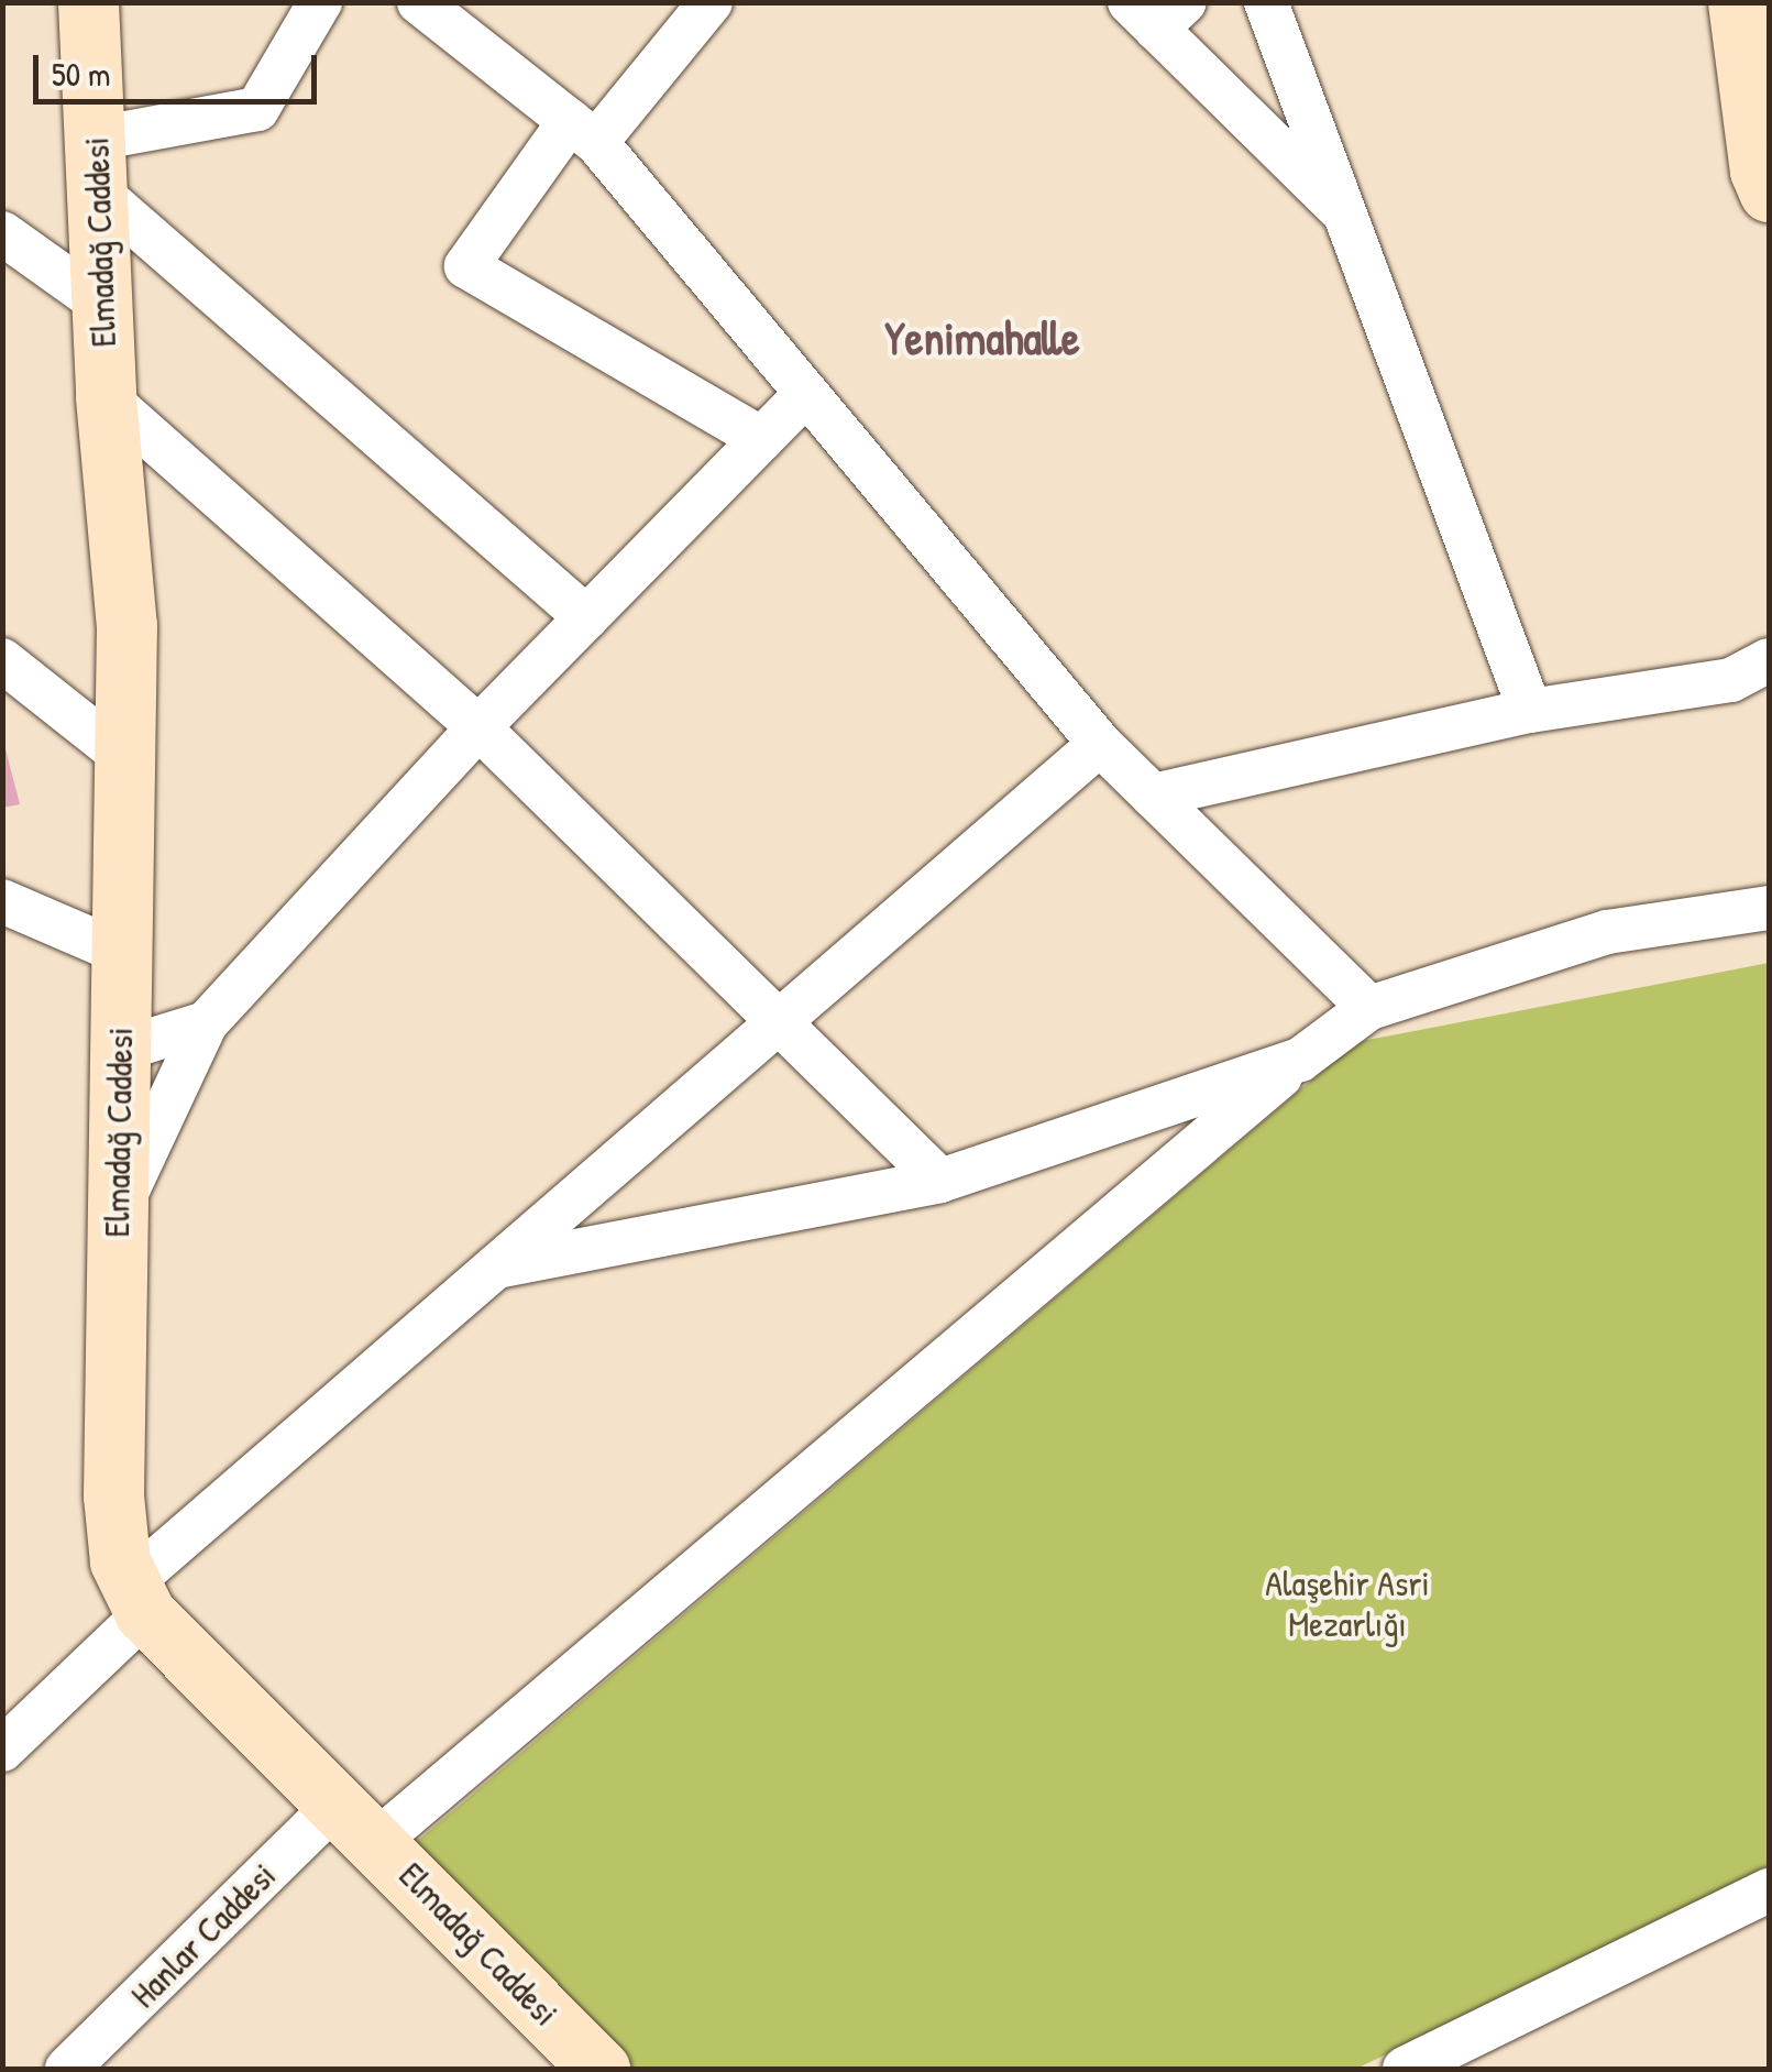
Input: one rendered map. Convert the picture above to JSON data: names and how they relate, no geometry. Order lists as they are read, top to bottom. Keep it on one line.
{"streets":{"street":["Elmadağ Caddesi","Hanlar Caddesi"]},"crossings":[["Elmadağ Caddesi","Hanlar Caddesi"]],"districts":["Yenimahalle"],"parks":["Alaşehir Asri Mezarlığı"],"scale_bar":"50 m"}
